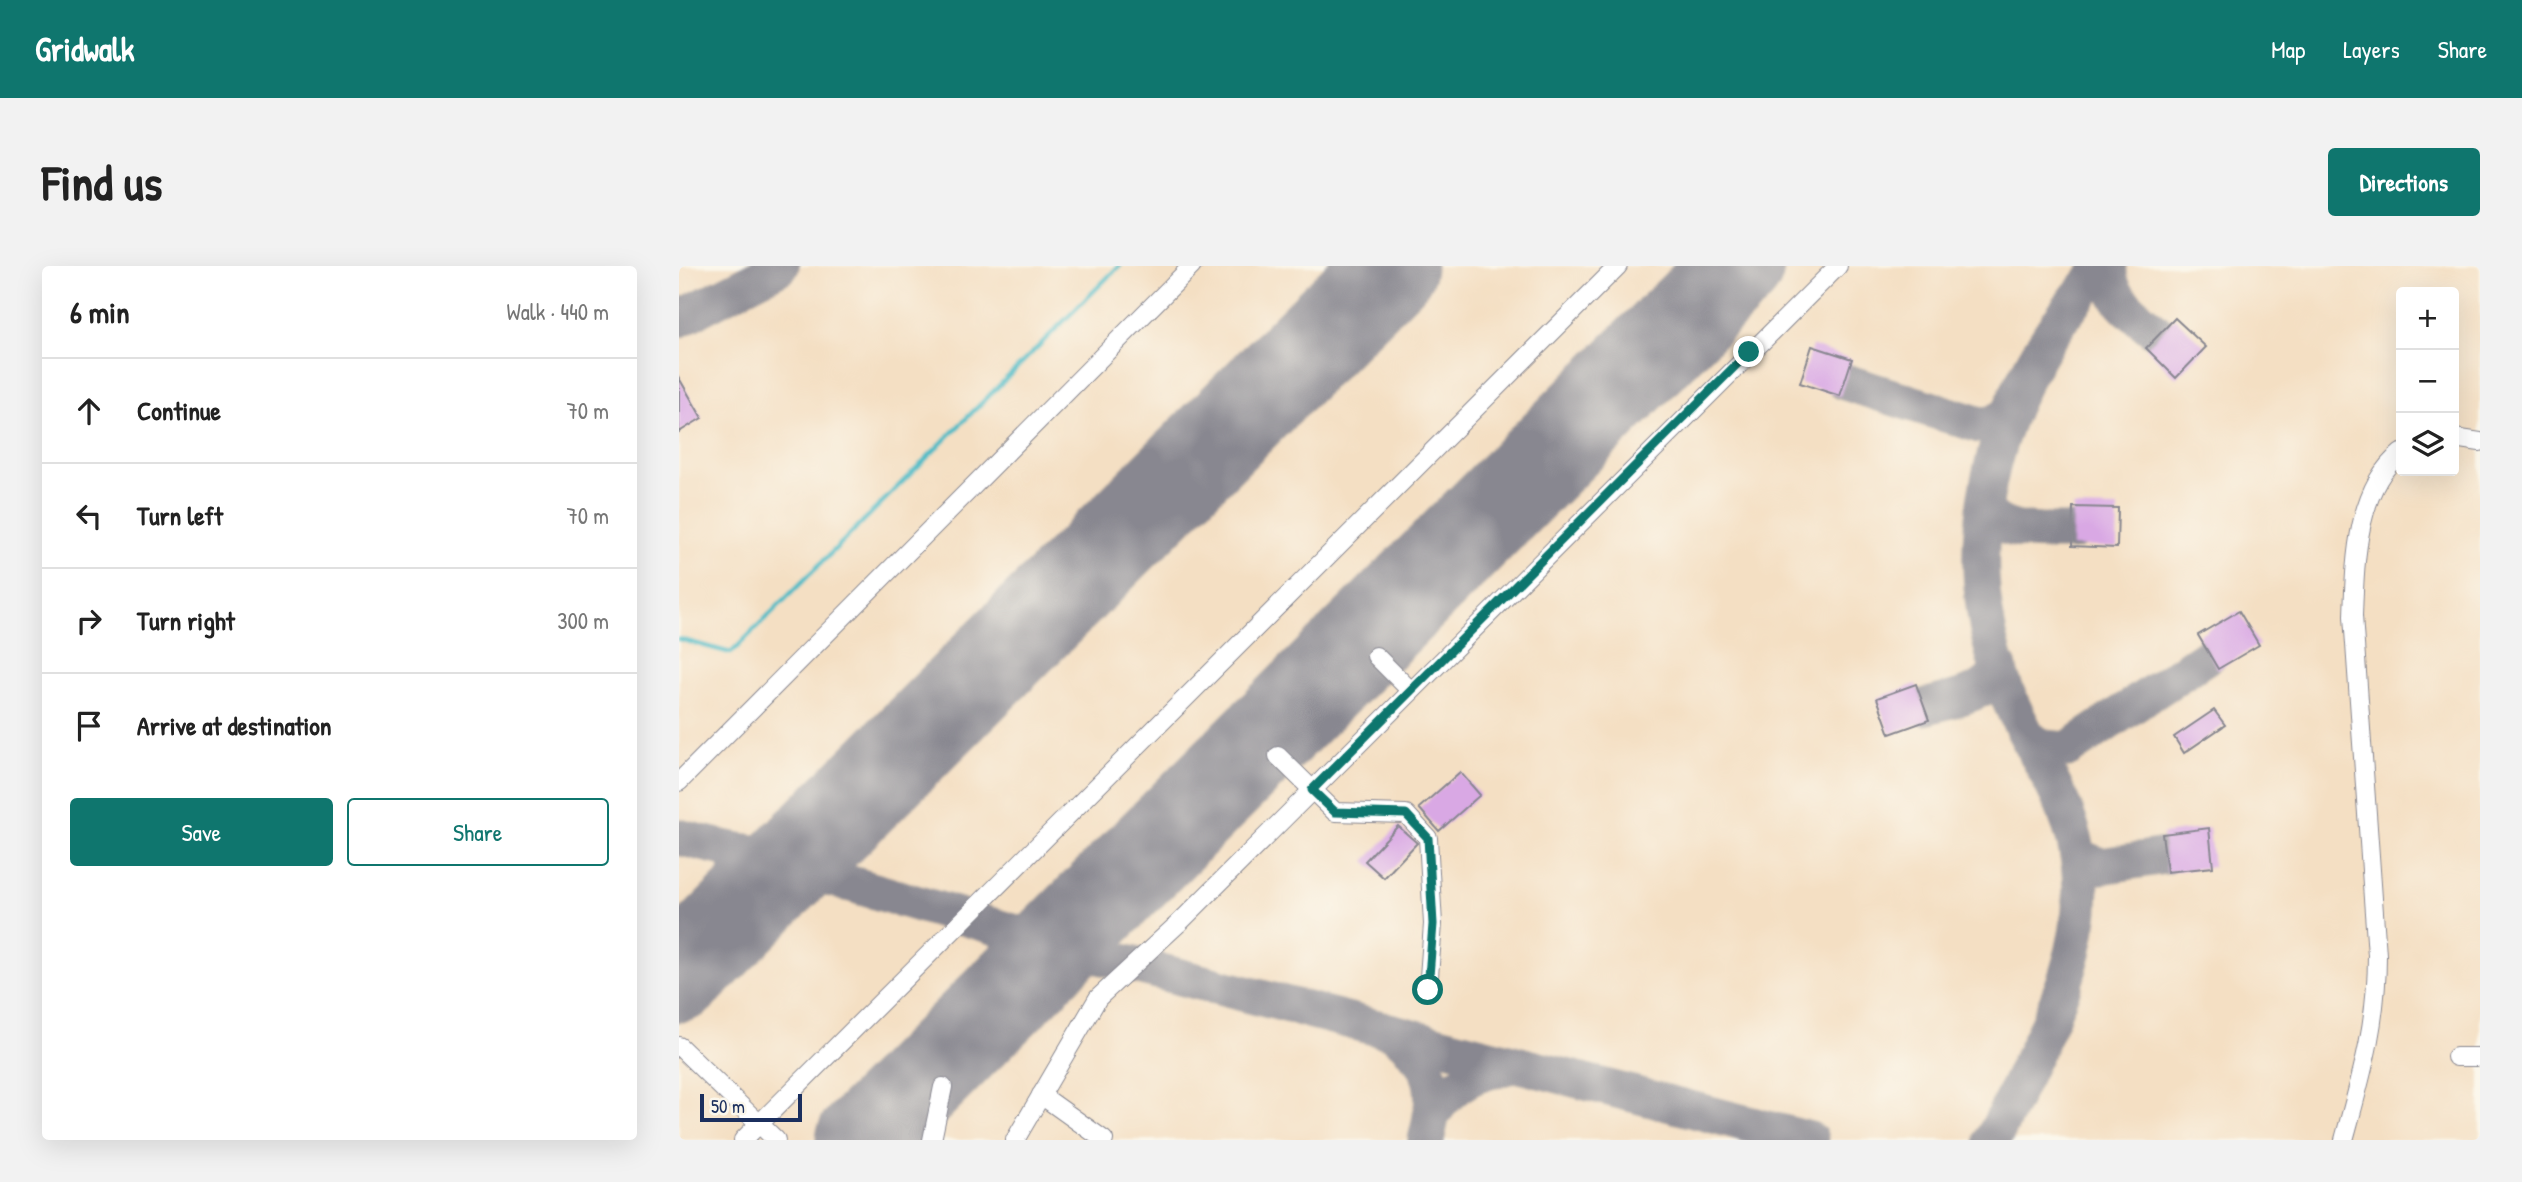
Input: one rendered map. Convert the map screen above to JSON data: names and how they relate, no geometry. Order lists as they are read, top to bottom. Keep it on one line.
{"scale_bar":"50 m","page":{"header":"Gridwalk","nav":["Map","Layers","Share"],"buttons":["Directions",["Save","Share"]],"title":"Find us","heading":["6 min","Walk · 440 m"],"map_buttons":["+","−"],"list":[["Continue","70 m"],["Turn left","70 m"],["Turn right","300 m"],"Arrive at destination"],"scale":"50 m"}}
